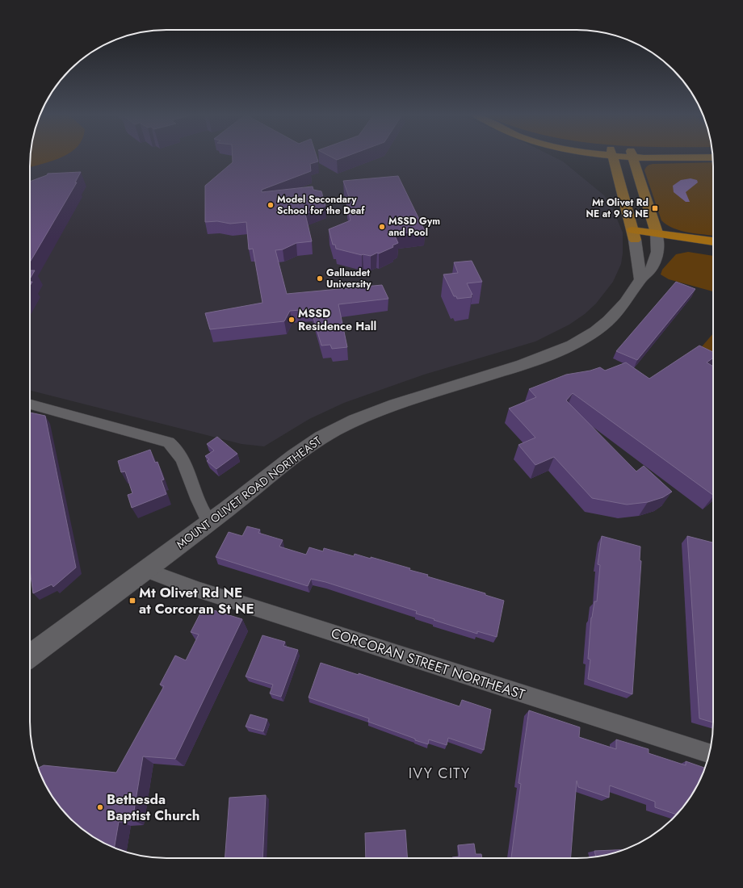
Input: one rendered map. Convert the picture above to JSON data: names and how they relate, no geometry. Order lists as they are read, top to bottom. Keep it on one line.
{"streets":{"main road":["MOUNT OLIVET ROAD NORTHEAST"],"street":["CORCORAN STREET NORTHEAST"]},"crossings":[["MOUNT OLIVET ROAD NORTHEAST","CORCORAN STREET NORTHEAST"]],"districts":["IVY CITY"],"places":{"other":["Model Secondary School for the Deaf","MSSD Gym and Pool","Gallaudet University","MSSD Residence Hall","Bethesda Baptist Church"],"transit":["Mt Olivet Rd NE at 9 St NE","Mt Olivet Rd NE at Corcoran St NE"]}}
